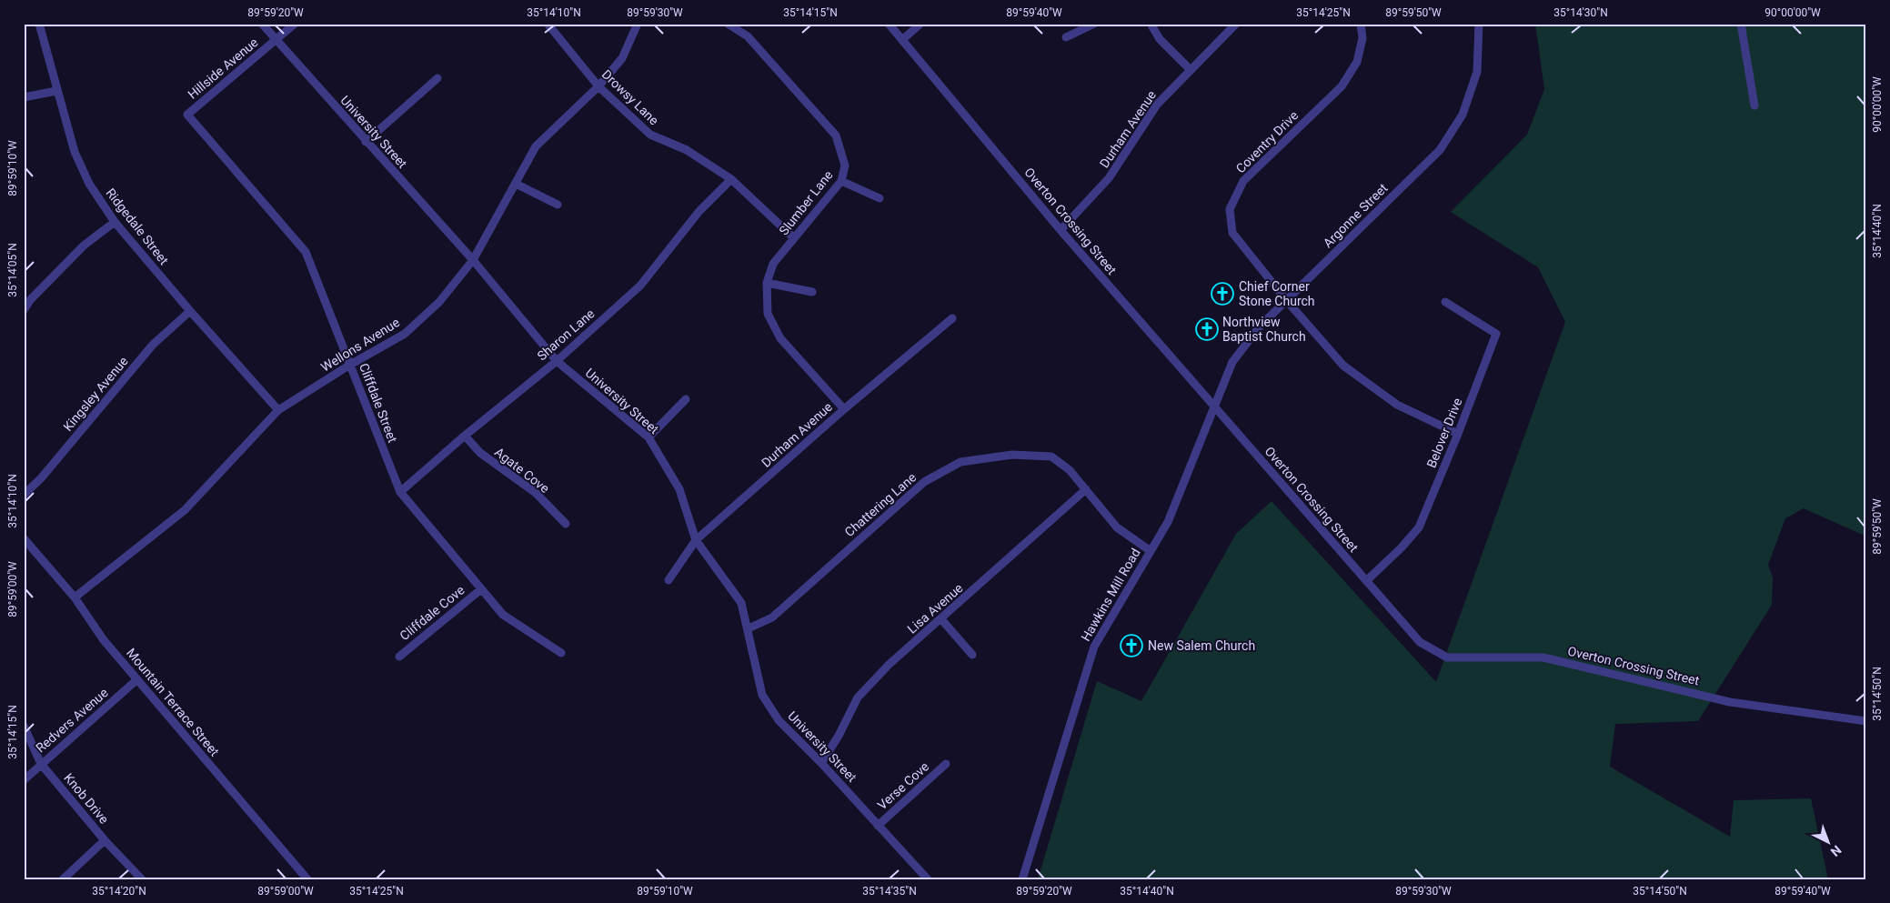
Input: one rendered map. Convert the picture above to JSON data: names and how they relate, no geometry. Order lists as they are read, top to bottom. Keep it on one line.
{"streets":{"street":["Hillside Avenue","Drowsy Lane","Durham Avenue","University Street","Coventry Drive","Slumber Lane","Argonne Street","Overton Crossing Street","Ridgedale Street","Sharon Lane","Wellons Avenue","Kingsley Avenue","Cliffdale Street","Belover Drive","Agate Cove","Chattering Lane","Hawkins Mill Road","Lisa Avenue","Cliffdale Cove","Mountain Terrace Street","Redvers Avenue","Verse Cove","Knob Drive"]},"crossings":[["Hillside Avenue","University Street"],["Hillside Avenue","Cliffdale Street"],["Drowsy Lane","Slumber Lane"],["Drowsy Lane","Sharon Lane"],["Drowsy Lane","Wellons Avenue"],["Durham Avenue","University Street"],["Durham Avenue","Slumber Lane"],["Durham Avenue","Overton Crossing Street"],["University Street","Sharon Lane"],["University Street","Wellons Avenue"],["University Street","Chattering Lane"],["University Street","Lisa Avenue"],["University Street","Verse Cove"],["Coventry Drive","Argonne Street"],["Coventry Drive","Belover Drive"],["Argonne Street","Overton Crossing Street"],["Argonne Street","Hawkins Mill Road"],["Overton Crossing Street","Belover Drive"],["Overton Crossing Street","Hawkins Mill Road"],["Ridgedale Street","Wellons Avenue"],["Ridgedale Street","Kingsley Avenue"],["Sharon Lane","Cliffdale Street"],["Sharon Lane","Agate Cove"],["Wellons Avenue","Cliffdale Street"],["Wellons Avenue","Mountain Terrace Street"],["Cliffdale Street","Cliffdale Cove"],["Chattering Lane","Hawkins Mill Road"],["Chattering Lane","Lisa Avenue"],["Mountain Terrace Street","Redvers Avenue"],["Redvers Avenue","Knob Drive"]],"places":{"church":["Chief Corner Stone Church","Northview Baptist Church","New Salem Church"]},"north":"bottom right","coordinates":["89°59'20\"W","35°14'10\"N","89°59'30\"W","35°14'15\"N","89°59'40\"W","35°14'25\"N","89°59'50\"W","35°14'30\"N","90°00'00\"W","89°59'10\"W","35°14'40\"N","35°14'05\"N","89°59'00\"W","35°14'50\"N","35°14'20\"N","35°14'35\"N"]}
